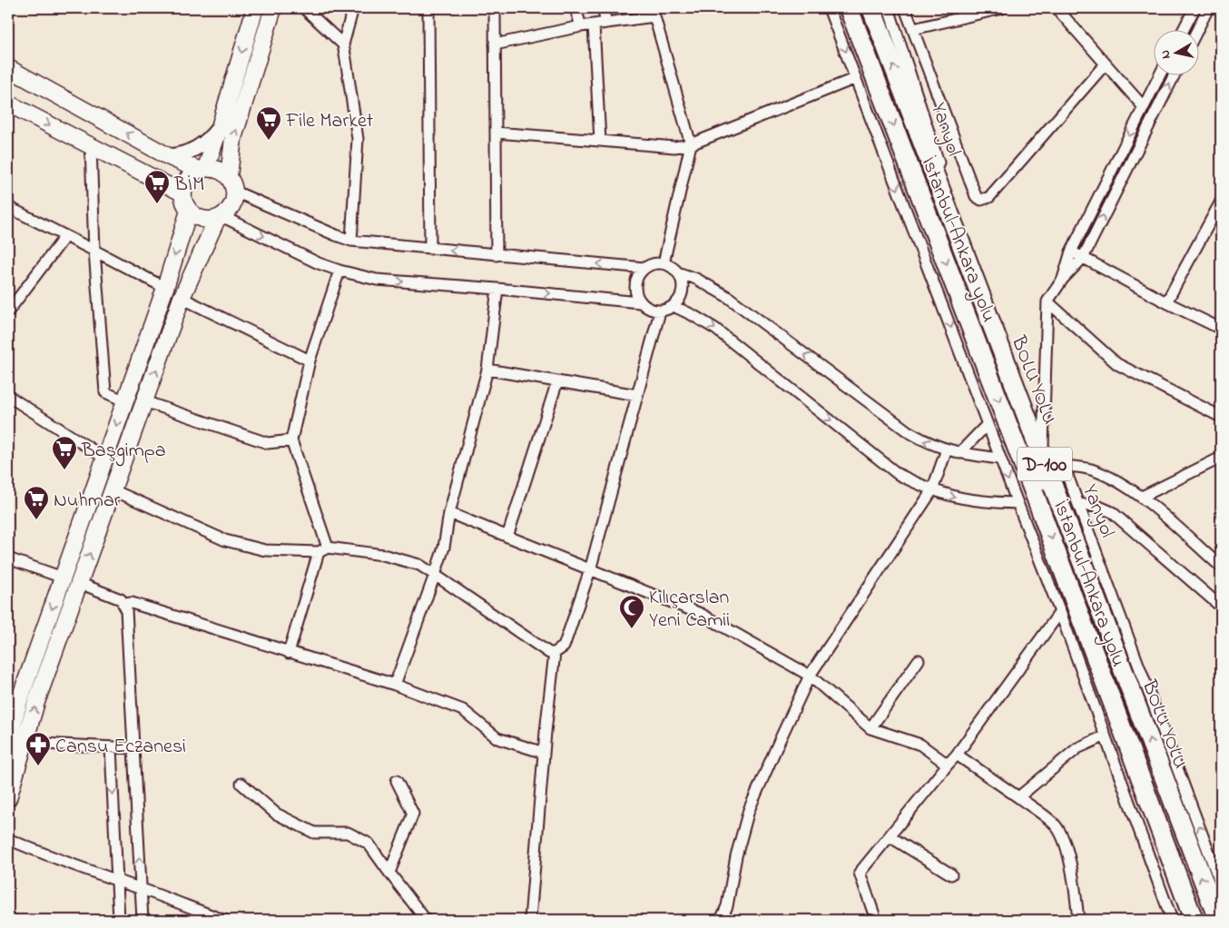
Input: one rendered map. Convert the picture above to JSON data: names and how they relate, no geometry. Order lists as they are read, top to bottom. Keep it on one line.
{"streets":{"highway":["İstanbul-Ankara yolu","BOLU YOLU","D-100"],"street":["Yanyol"]},"one_way":["İstanbul-Ankara yolu","BOLU YOLU"],"places":{"supermarket":["File Market","BİM","Başgimpa","Nuhmar"],"mosque":["Kılıçarslan Yeni Camii"],"pharmacy":["Cansu Eczanesi"]},"north":"left"}
